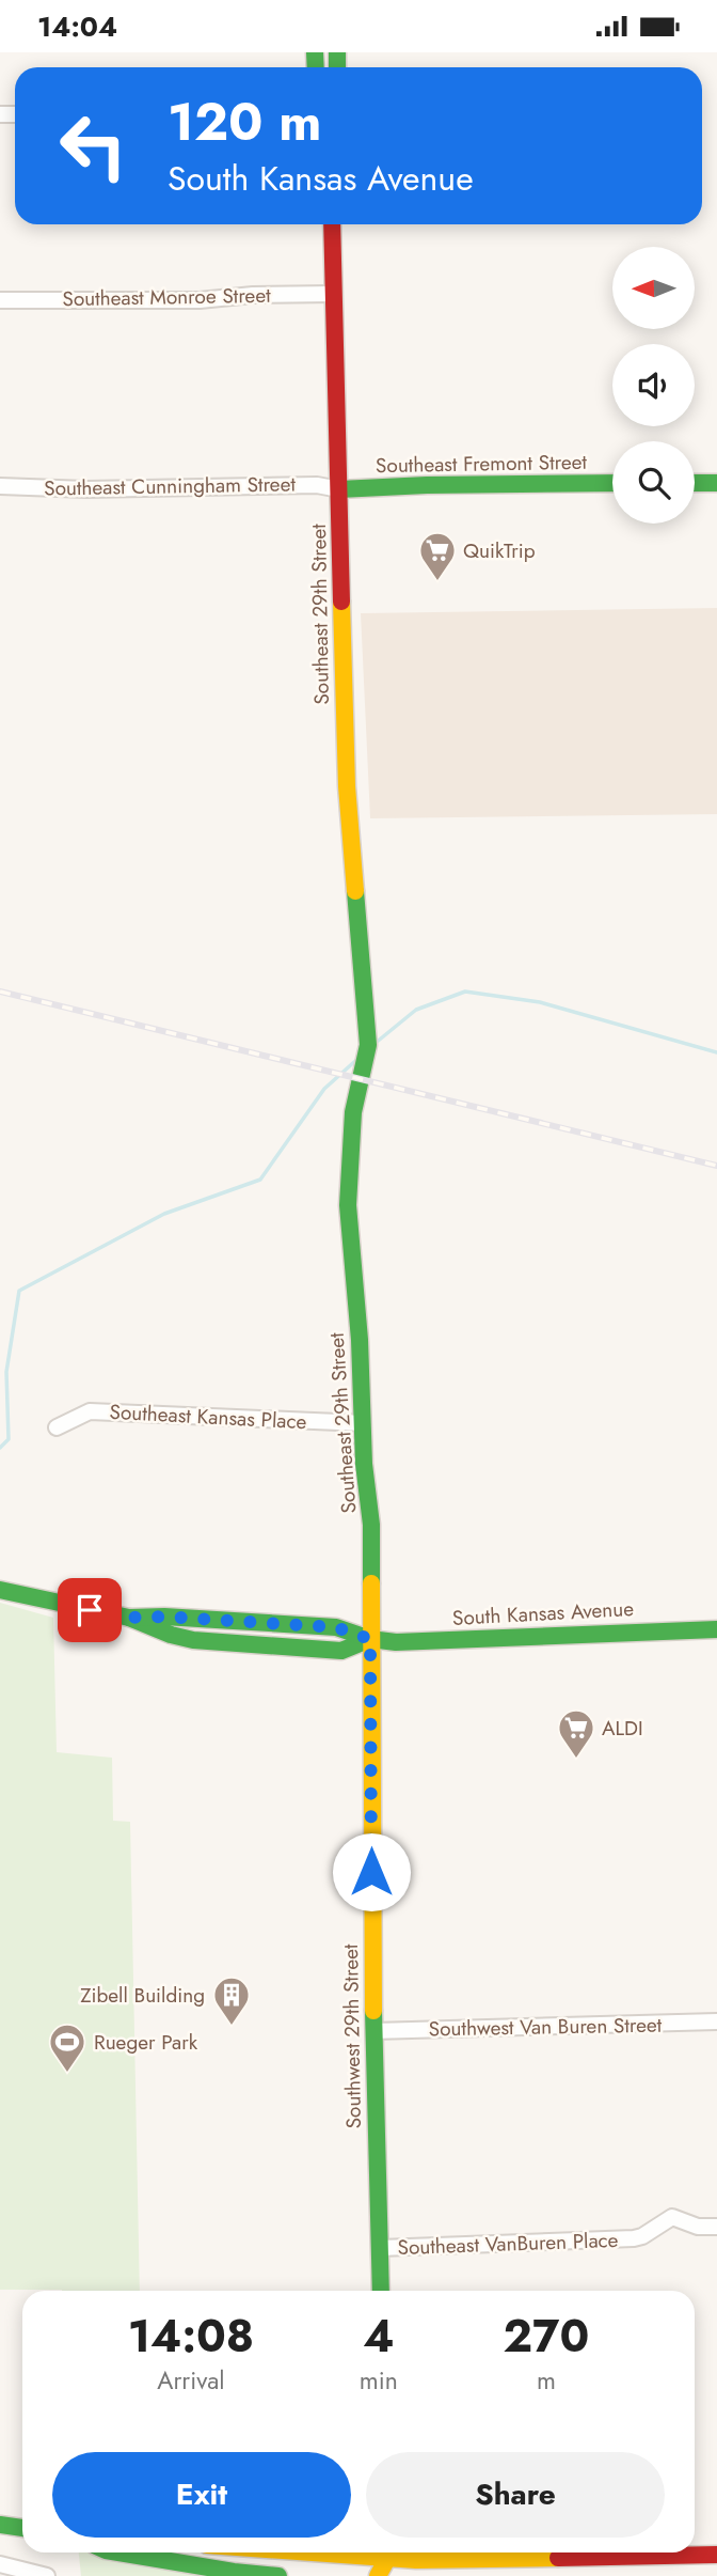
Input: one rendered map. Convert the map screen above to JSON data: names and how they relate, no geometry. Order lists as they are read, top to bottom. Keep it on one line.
{"streets":{"main road":["Southeast Fremont Street","Southeast 29th Street","South Kansas Avenue","Southwest 29th Street"],"street":["Southeast Monroe Street","Southeast Cunningham Street","Southeast Kansas Place","Southwest Van Buren Street","Southeast VanBuren Place"]},"crossings":[["Southeast Monroe Street","Southeast 29th Street"],["Southeast Fremont Street","Southeast Cunningham Street"],["Southeast Fremont Street","Southeast 29th Street"],["Southeast Cunningham Street","Southeast 29th Street"],["Southeast 29th Street","Southeast Kansas Place"],["Southeast 29th Street","South Kansas Avenue"],["Southeast 29th Street","Southwest 29th Street"],["South Kansas Avenue","Southwest 29th Street"],["Southwest Van Buren Street","Southwest 29th Street"],["Southwest 29th Street","Southeast VanBuren Place"]],"places":{"supermarket":["QuikTrip","ALDI"],"building":["Zibell Building"],"sports":["Rueger Park"]},"north":"left","page":{"status":"14:04","turn":["120 m","South Kansas Avenue"],"eta":["14:08","Arrival","4","min","270","m"],"buttons":["Exit","Share"]}}
